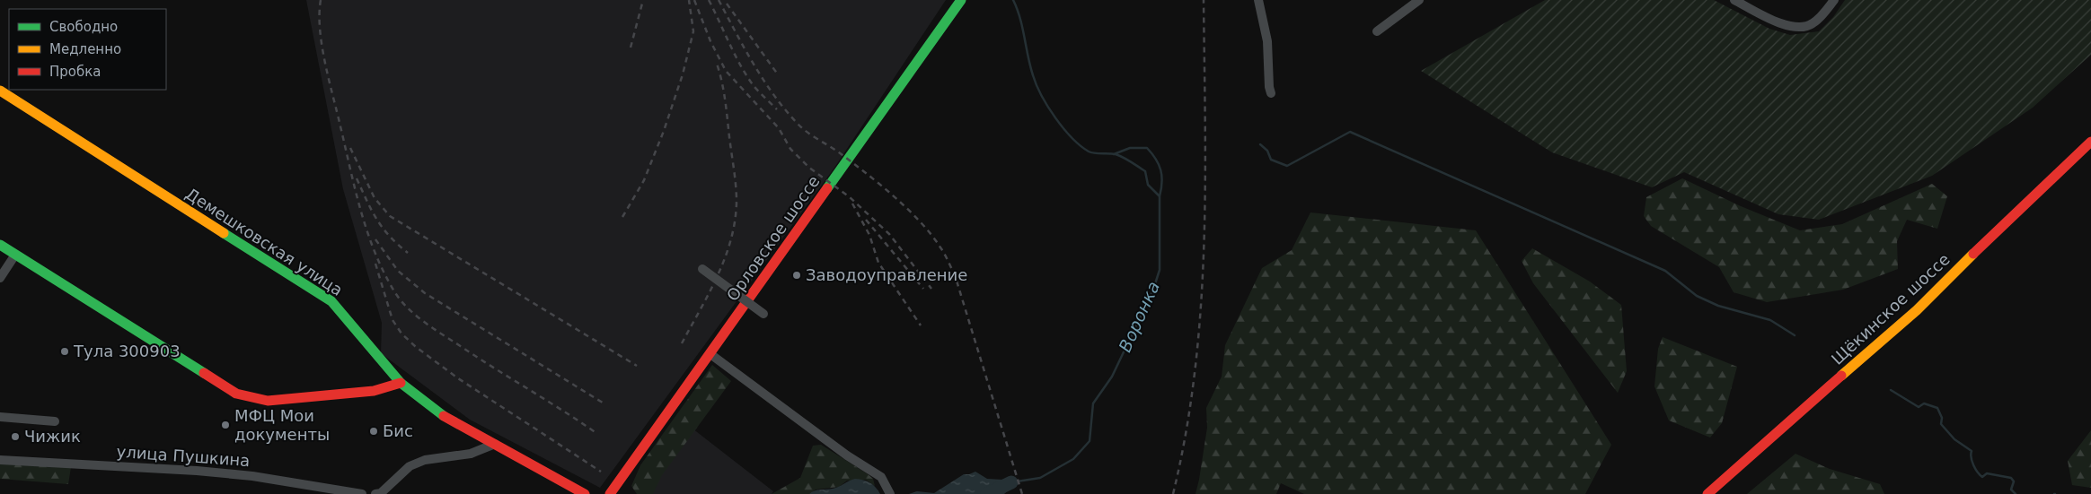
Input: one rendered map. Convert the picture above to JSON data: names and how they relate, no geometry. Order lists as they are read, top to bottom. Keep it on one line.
{"streets":{"street":["Орловское шоссе","Демешковская улица","Щёкинское шоссе","улица Пушкина"]},"water":["Воронка"],"places":["Заводоуправление","Тула 300903","МФЦ Мои документы","Бис","Чижик"],"legend":["Свободно","Медленно","Пробка"]}
